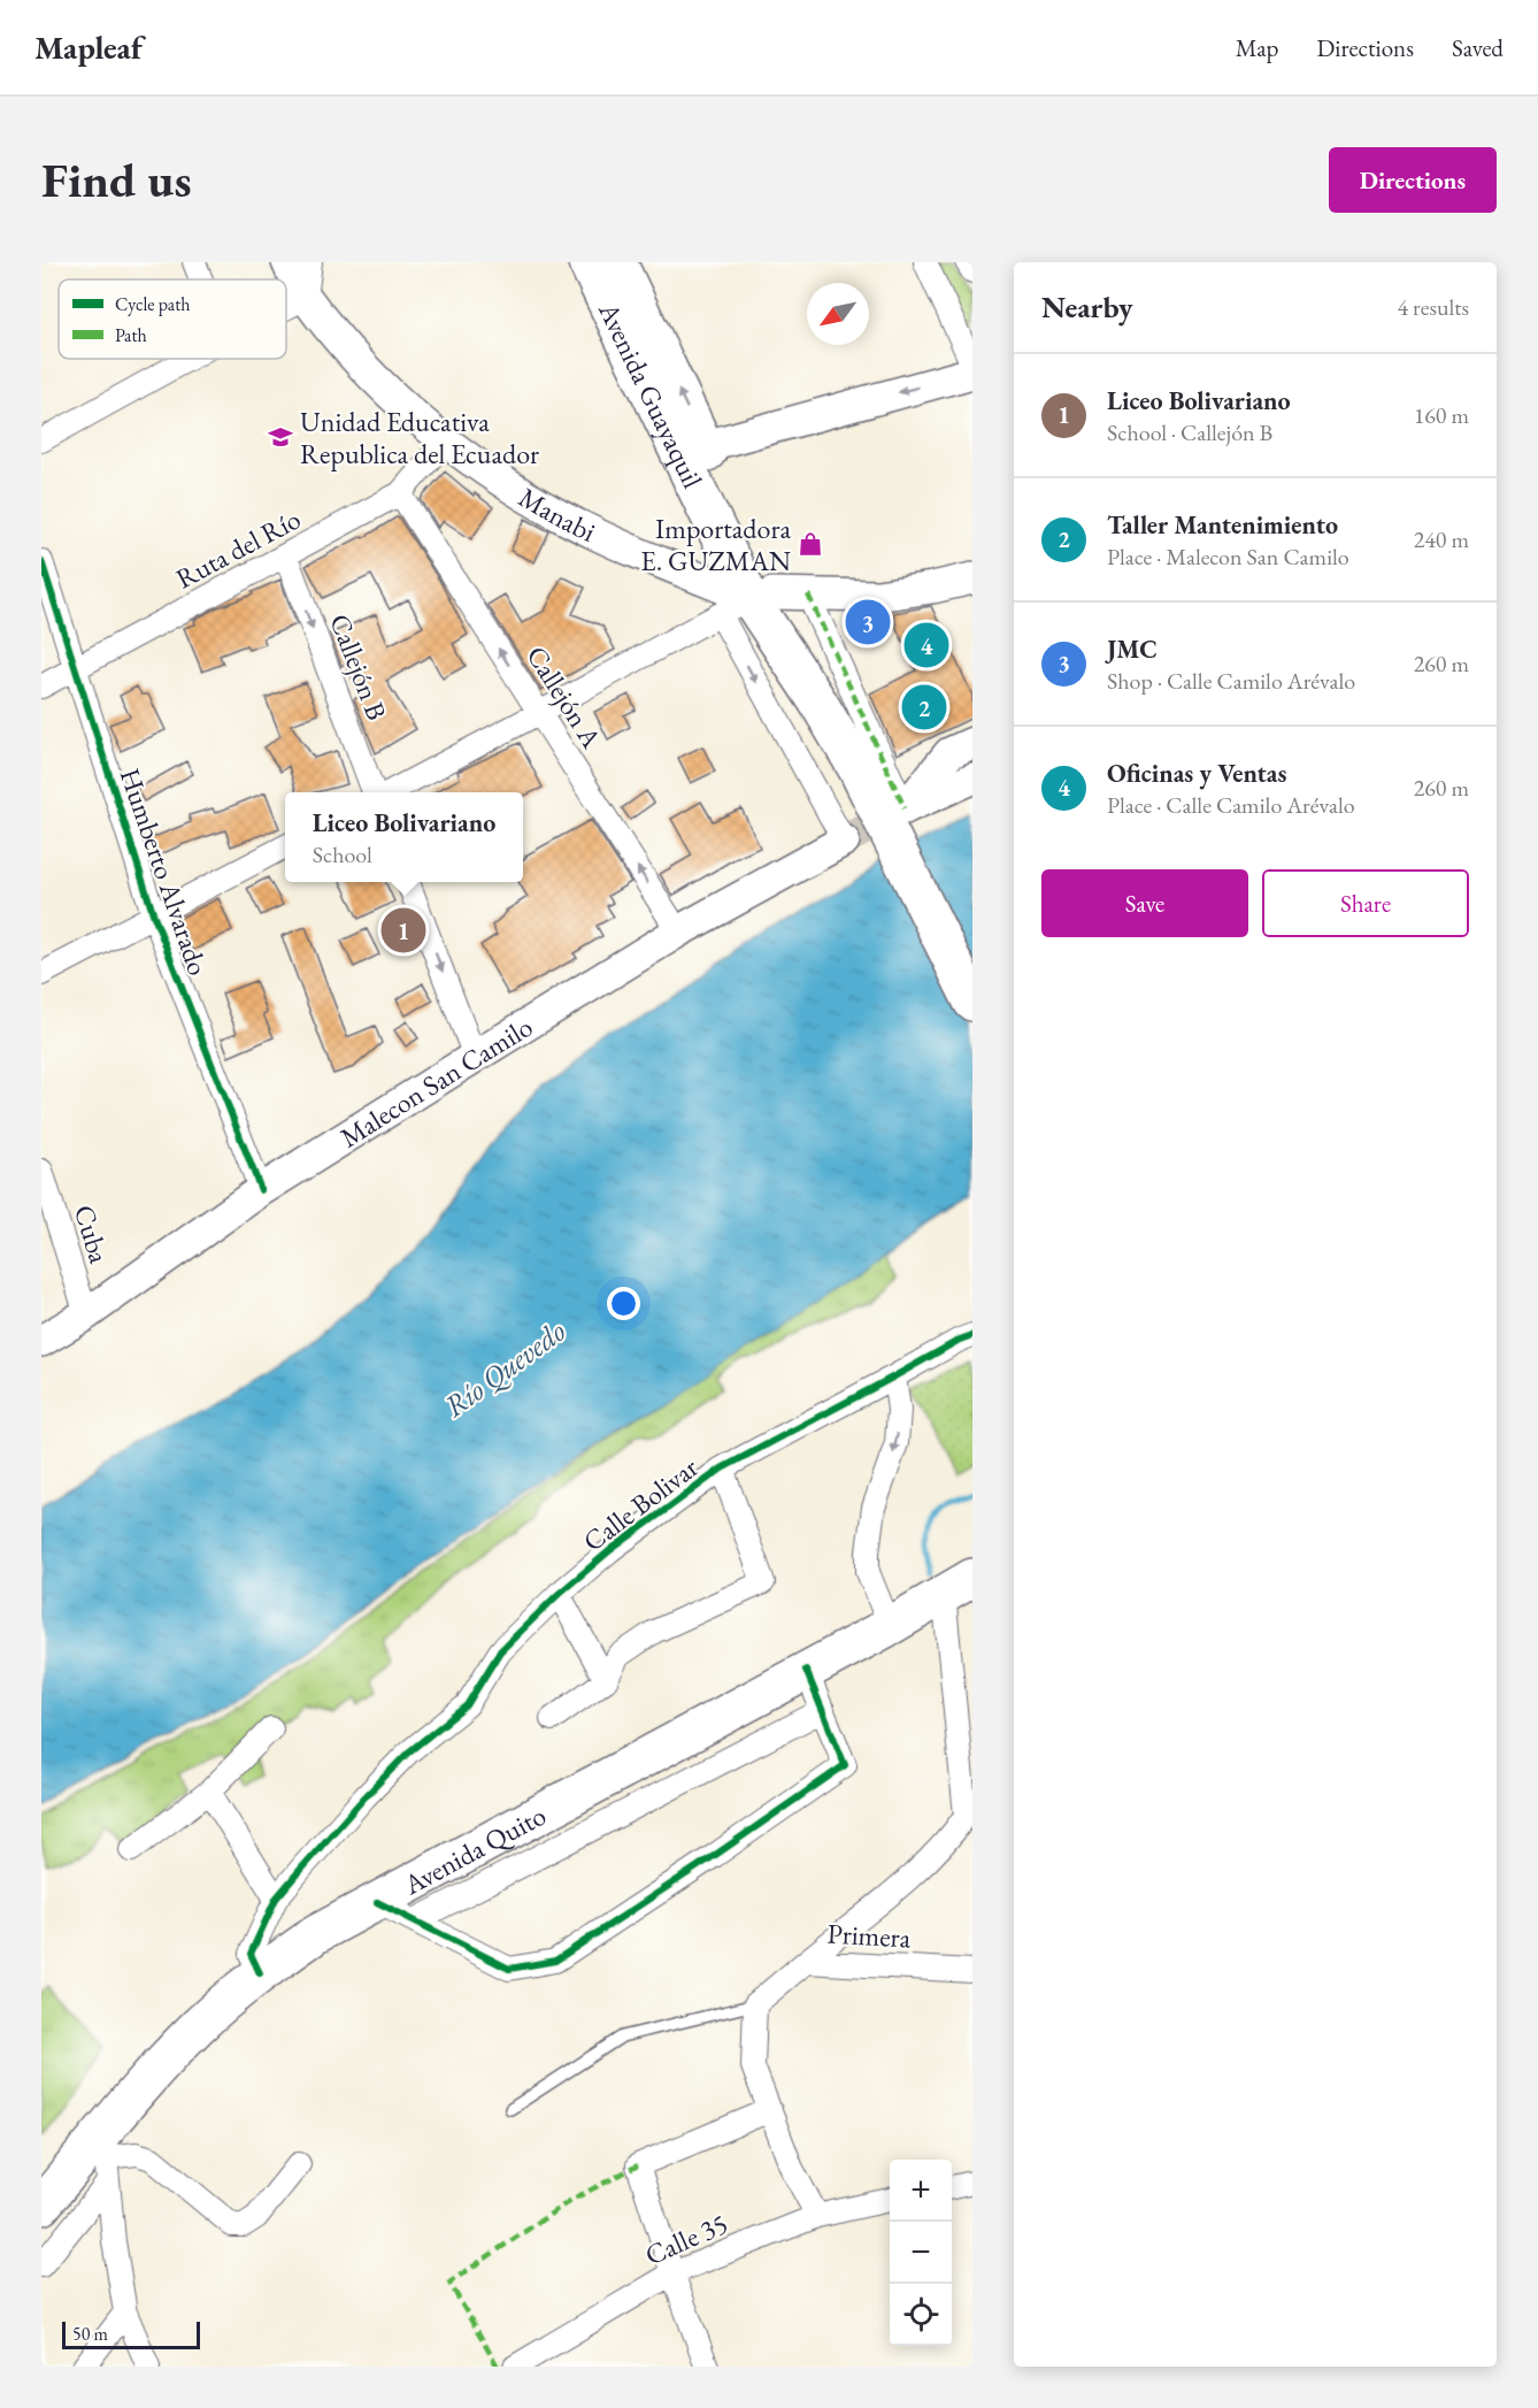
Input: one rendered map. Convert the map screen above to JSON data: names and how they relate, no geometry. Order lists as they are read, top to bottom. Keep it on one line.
{"streets":{"highway":["Avenida Guayaquil","Avenida Quito"],"main road":["Manabi","Malecon San Camilo"],"street":["Ruta del Río","Callejón B","Callejón A","Humberto Alvarado","Cuba","Calle Bolivar","Primera","Calle 35"]},"crossings":[["Avenida Guayaquil","Manabi"],["Manabi","Ruta del Río"],["Ruta del Río","Callejón B"],["Ruta del Río","Callejón A"],["Ruta del Río","Humberto Alvarado"],["Callejón A","Malecon San Camilo"],["Humberto Alvarado","Malecon San Camilo"],["Malecon San Camilo","Cuba"],["Calle Bolivar","Avenida Quito"]],"one_way":["Callejón B","Callejón A"],"water":["Río Quevedo"],"places":{"school or university":["Unidad Educativa Republica del Ecuador"],"shop":["Importadora E. GUZMAN"]},"legend":["Cycle path","Path"],"scale_bar":"50 m","north":"bottom left","page":{"header":"Mapleaf","nav":["Map","Directions","Saved"],"buttons":["Directions",["Save","Share"]],"title":"Find us","heading":["Nearby","4 results"],"list":[{"mark":"1","name":"Liceo Bolivariano","note":"School · Callejón B","value":"160 m"},{"mark":"2","name":"Taller Mantenimiento","note":"Place · Malecon San Camilo","value":"240 m"},{"mark":"3","name":"JMC","note":"Shop · Calle Camilo Arévalo","value":"260 m"},{"mark":"4","name":"Oficinas y Ventas","note":"Place · Calle Camilo Arévalo","value":"260 m"}],"pins":["3","4","2","1"],"popup":["Liceo Bolivariano","School"],"map_buttons":["+","−"],"scale":"50 m"}}
